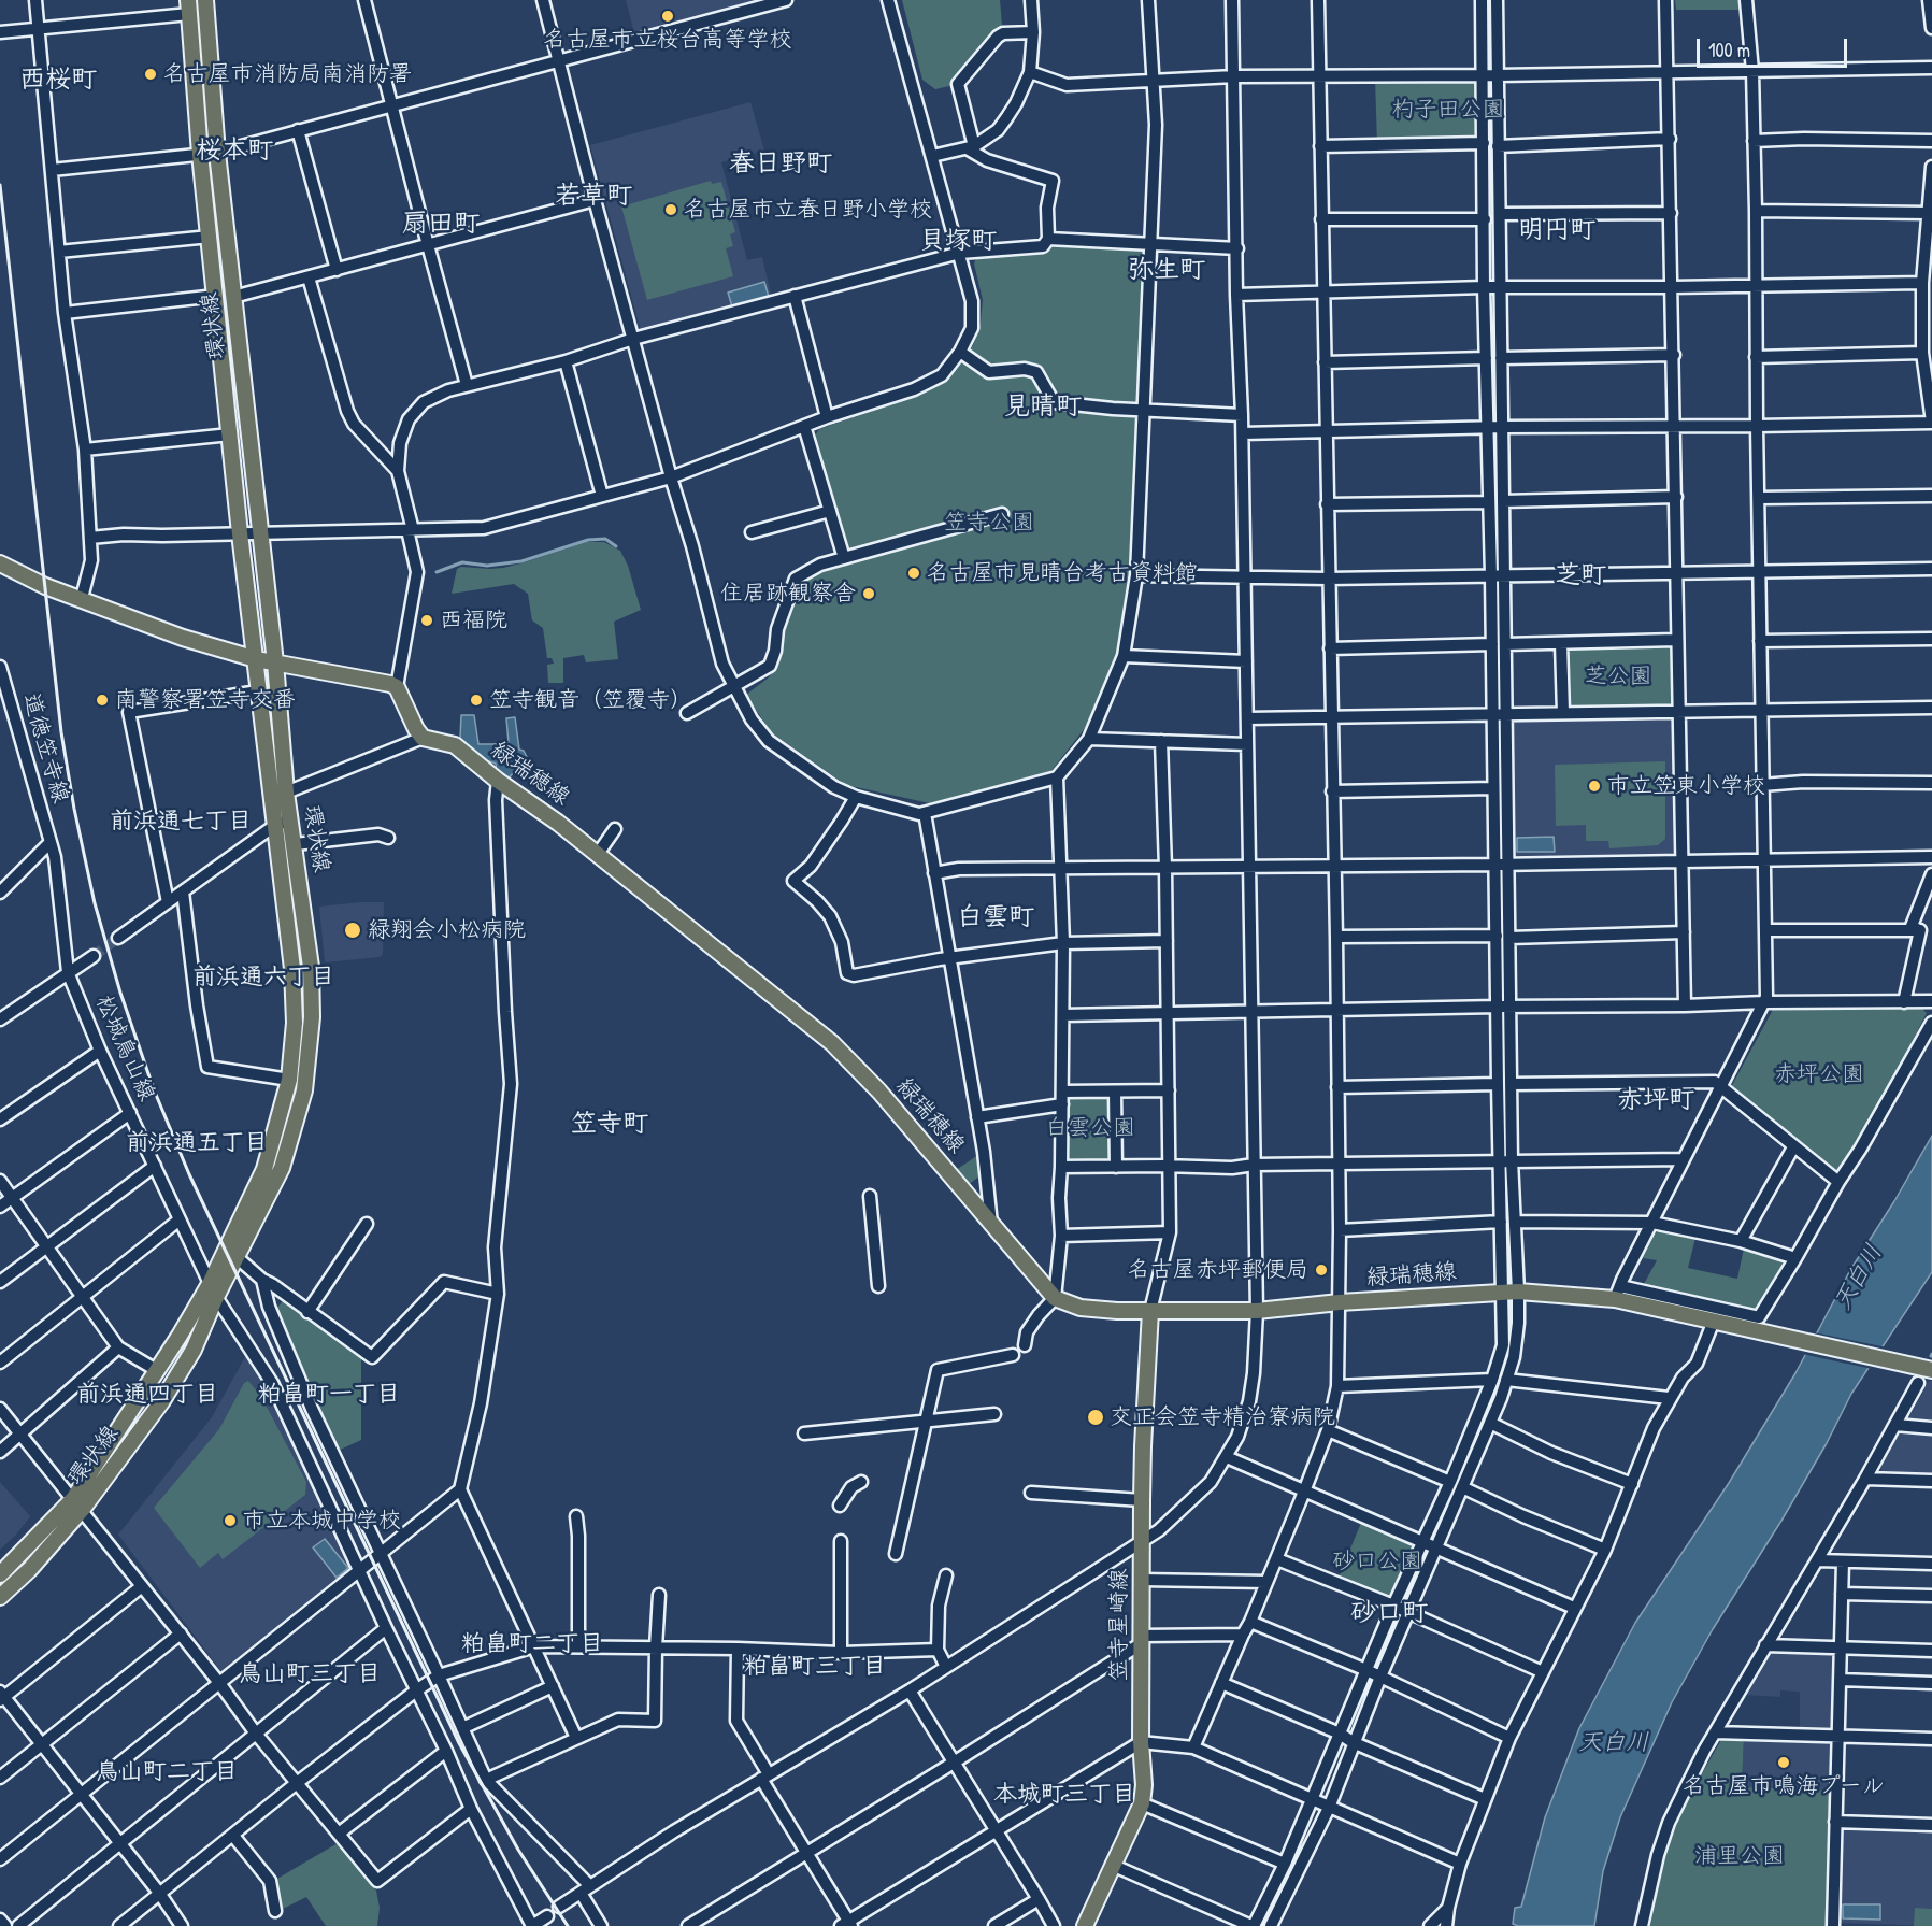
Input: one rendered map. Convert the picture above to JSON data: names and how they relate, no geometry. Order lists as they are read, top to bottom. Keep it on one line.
{"streets":{"main road":["環状線","緑瑞穂線","笠寺星崎線"],"street":["道徳笠寺線","松城鳥山線"]},"crossings":[["環状線","松城鳥山線"],["道徳笠寺線","松城鳥山線"],["緑瑞穂線","笠寺星崎線"]],"districts":["西桜町","桜本町","春日野町","若草町","扇田町","明円町","貝塚町","弥生町","見晴町","芝町","前浜通七丁目","白雲町","前浜通六丁目","赤坪町","笠寺町","前浜通五丁目","前浜通四丁目","粕畠町一丁目","砂口町","粕畠町二丁目","粕畠町三丁目","鳥山町三丁目","鳥山町二丁目","本城町三丁目"],"water":["天白川"],"parks":["杓子田公園","笠寺公園","芝公園","赤坪公園","白雲公園","砂口公園","浦里公園"],"places":["名古屋市立桜台高等学校","名古屋市消防局南消防署","名古屋市立春日野小学校","名古屋市見晴台考古資料館","住居跡観察舎","西福院","南警察署笠寺交番","笠寺観音（笠覆寺）","市立笠東小学校","緑翔会小松病院","名古屋赤坪郵便局","交正会笠寺精治寮病院","市立本城中学校","名古屋市鳴海プール"],"scale_bar":"100 m"}
